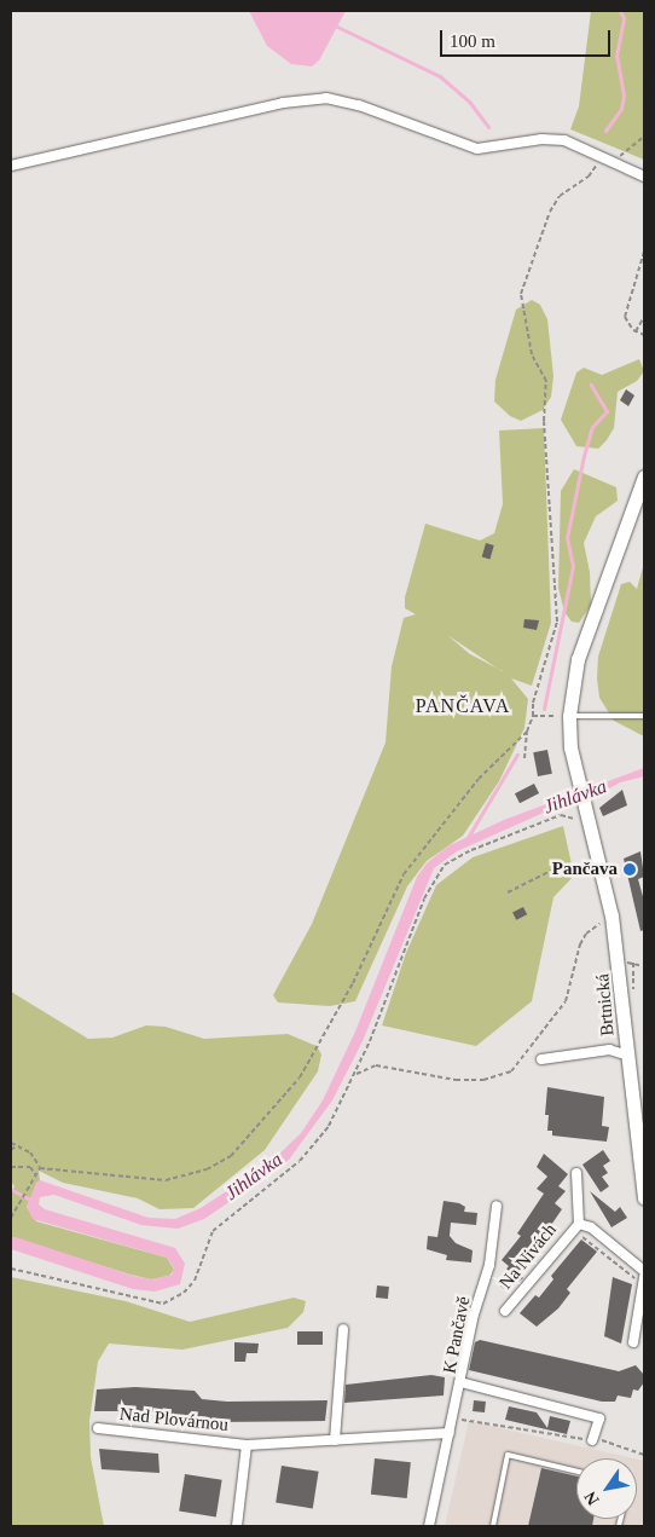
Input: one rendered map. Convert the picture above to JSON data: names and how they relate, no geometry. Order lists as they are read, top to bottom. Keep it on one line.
{"streets":{"main road":["Brtnická"],"street":["Na Nivách","K Pančavě","Nad Plovárnou"]},"districts":["PANČAVA"],"water":["Jihlávka"],"places":["Pančava"],"scale_bar":"100 m","north":"bottom left"}
